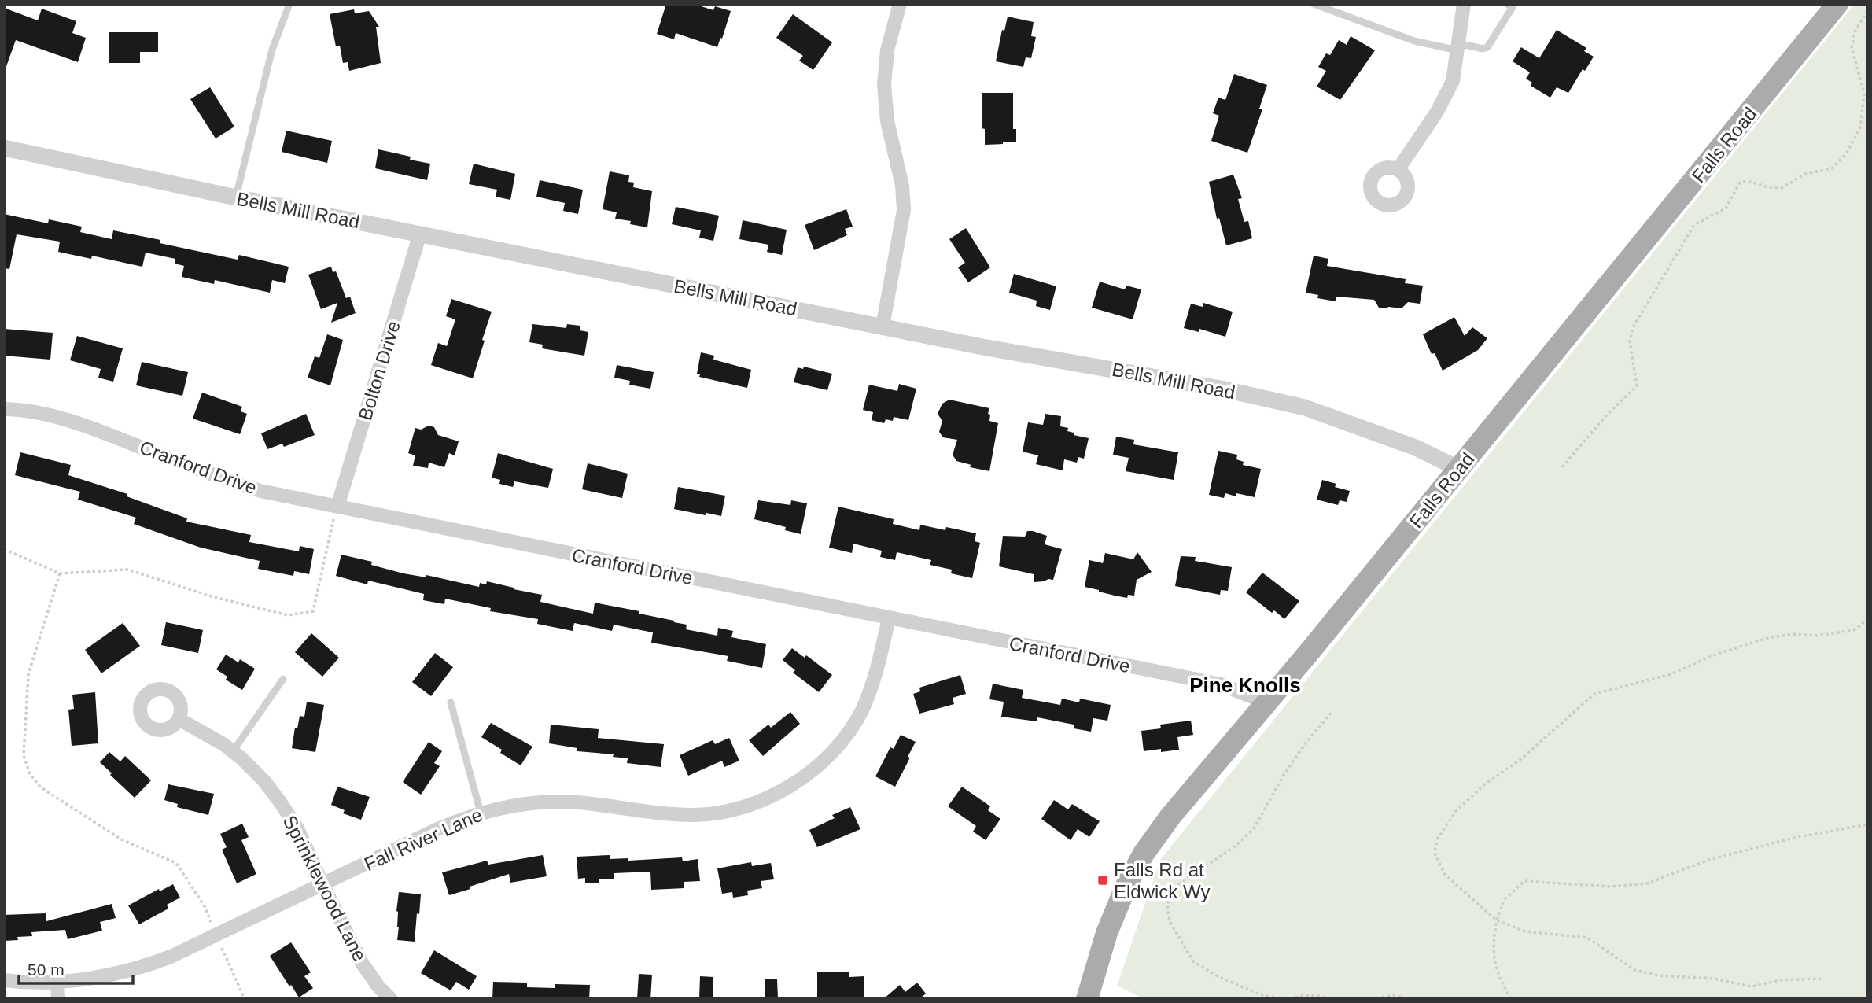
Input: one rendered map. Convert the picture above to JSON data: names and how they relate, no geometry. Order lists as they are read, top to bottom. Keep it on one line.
{"streets":{"main road":["Falls Road"],"street":["Bells Mill Road","Bolton Drive","Cranford Drive","Fall River Lane","Sprinklewood Lane"]},"crossings":[["Falls Road","Bells Mill Road"],["Falls Road","Cranford Drive"],["Bells Mill Road","Bolton Drive"],["Bolton Drive","Cranford Drive"],["Cranford Drive","Fall River Lane"],["Fall River Lane","Sprinklewood Lane"]],"districts":["Pine Knolls"],"places":{"transit":["Falls Rd at Eldwick Wy"]},"scale_bar":"50 m"}
